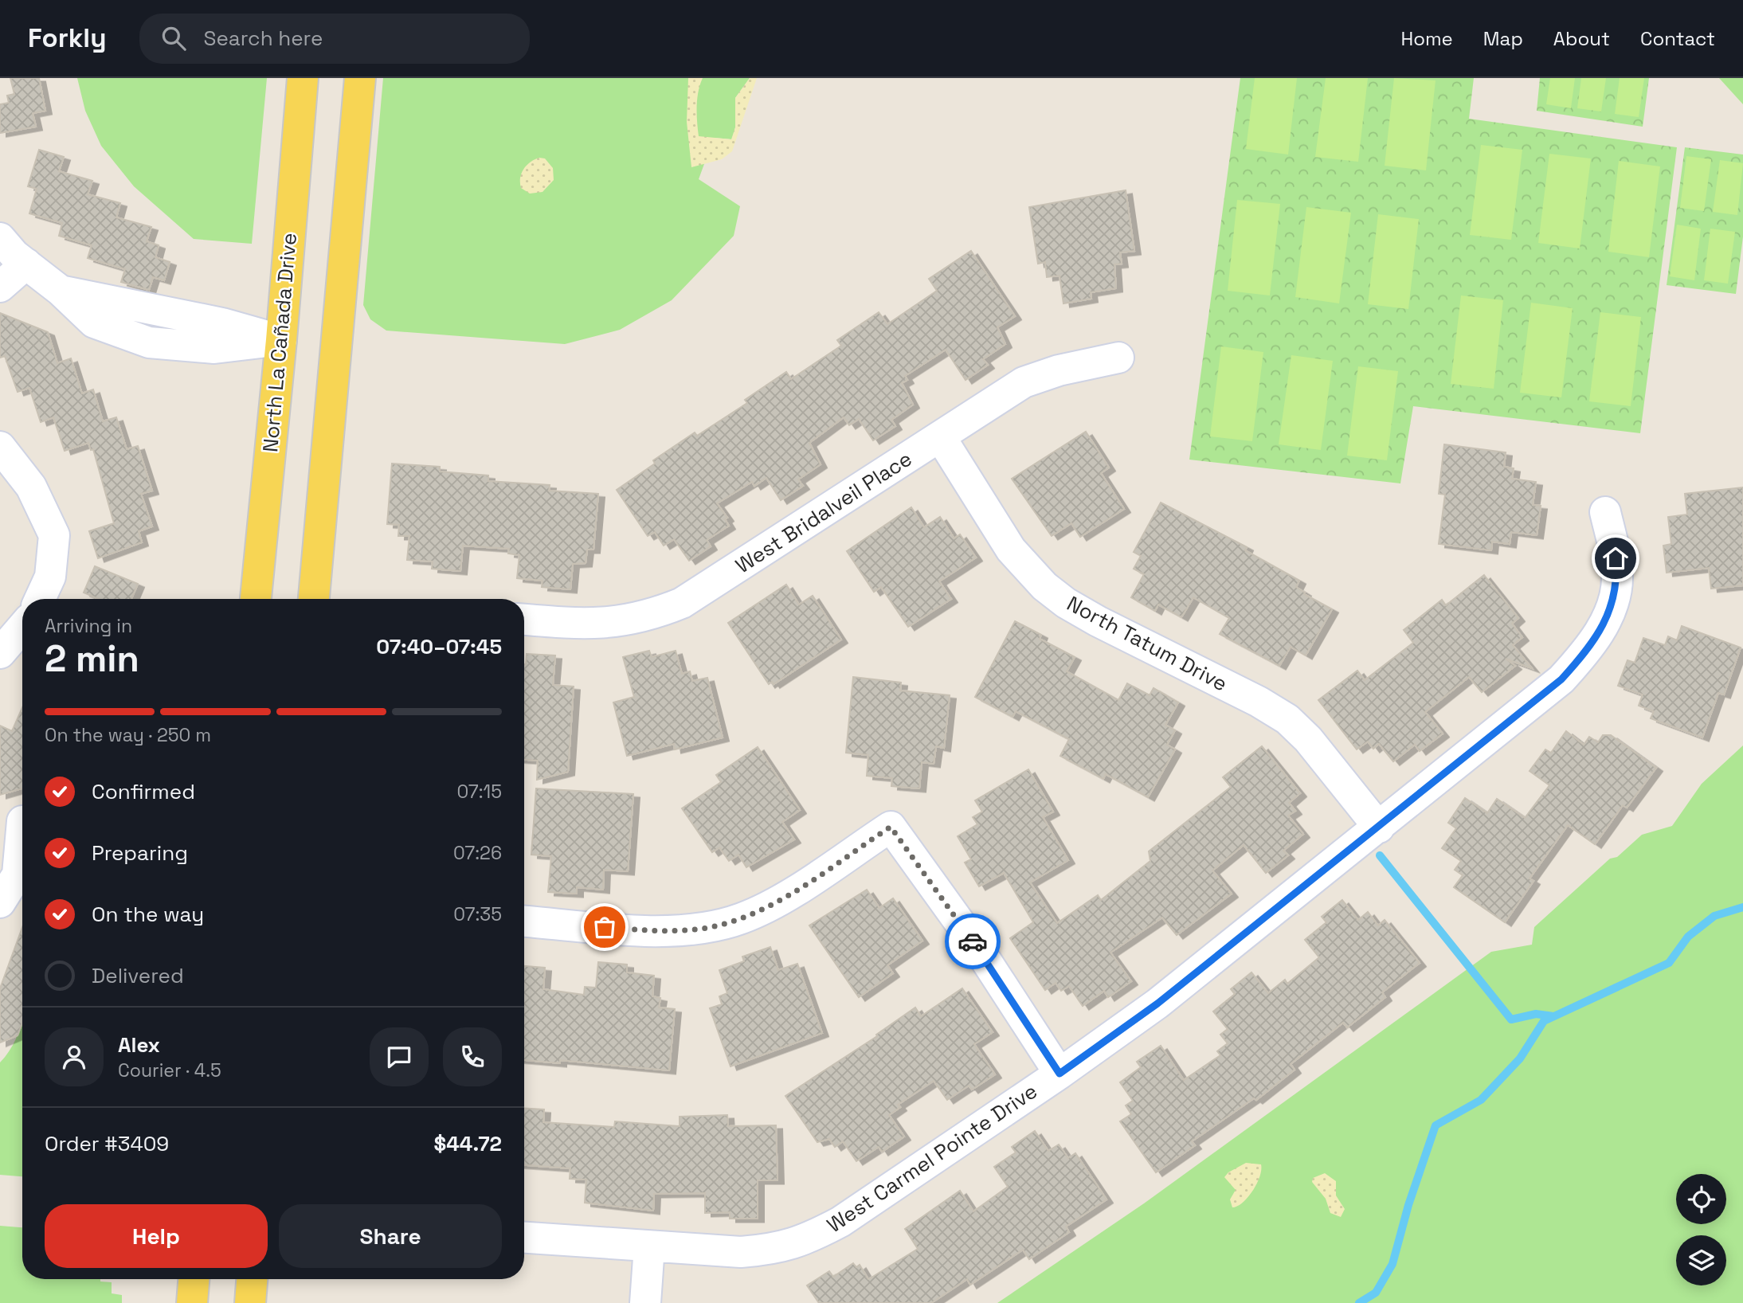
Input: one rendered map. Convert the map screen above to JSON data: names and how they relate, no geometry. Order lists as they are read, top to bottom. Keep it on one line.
{"streets":{"main road":["North La Cañada Drive"],"street":["West Bridalveil Place","North Tatum Drive","West Carmel Pointe Drive"]},"crossings":[["West Bridalveil Place","North Tatum Drive"],["North Tatum Drive","West Carmel Pointe Drive"]],"page":{"header":"Forkly","search":"Search here","nav":["Home","Map","About","Contact"],"heading":["2 min","Arriving in","07:40–07:45"],"panel":["Alex","Courier · 4.5","Order #3409","$44.72"],"bar":"On the way · 250 m","list":[["Confirmed","07:15"],["Preparing","07:26"],["On the way","07:35"],"Delivered"],"buttons":["Help","Share"]}}
